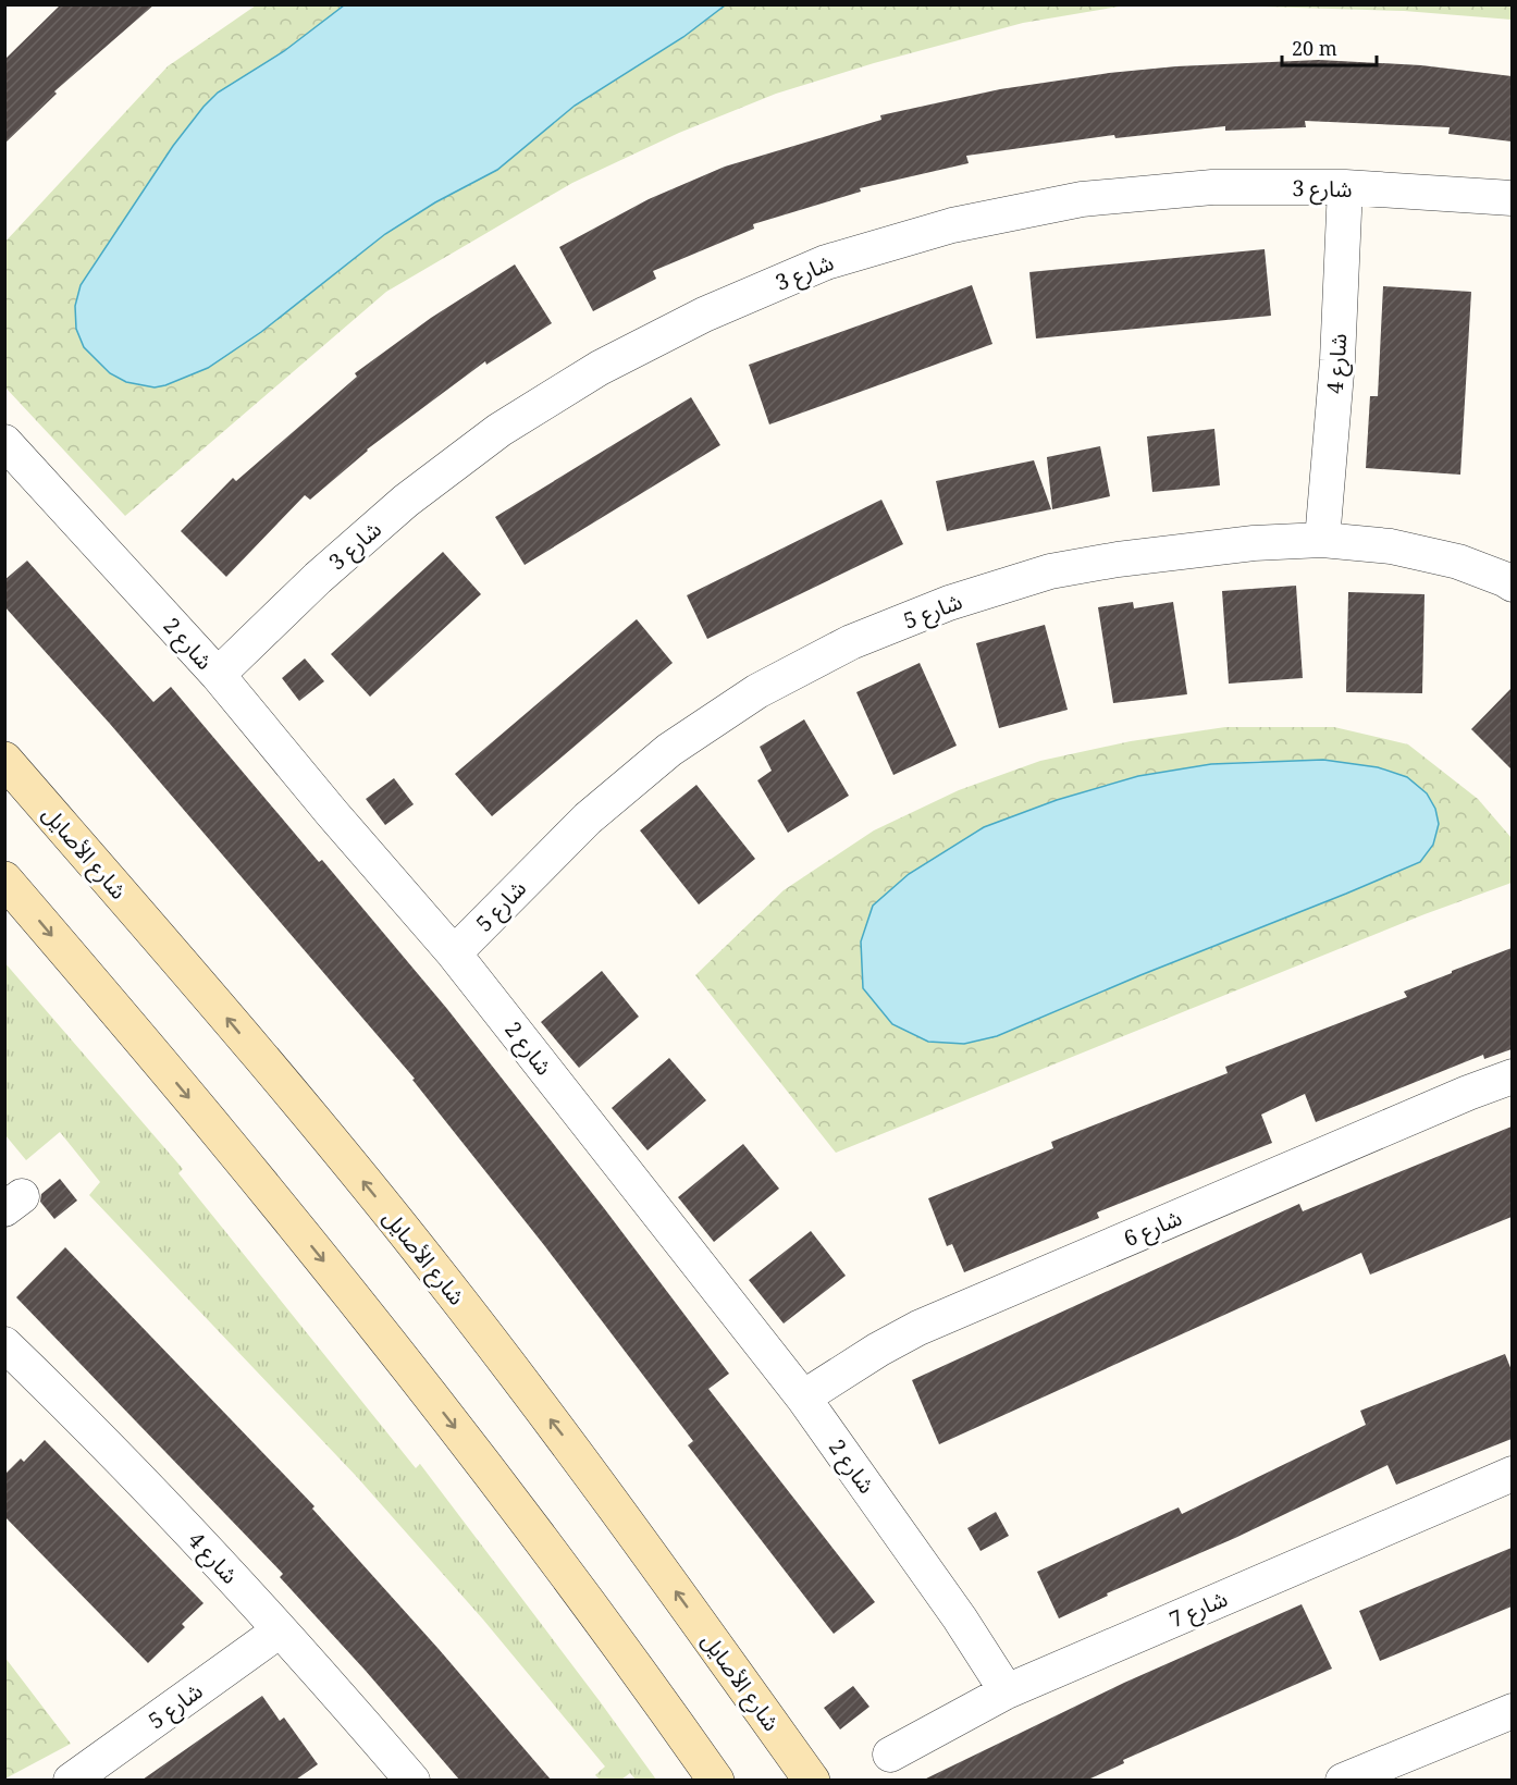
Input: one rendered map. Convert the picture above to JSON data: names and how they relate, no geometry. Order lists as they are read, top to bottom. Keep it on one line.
{"streets":{"main road":["شارع الأصايل"],"street":["شارع 3","شارع 4","شارع 5","شارع 2","شارع 6","شارع 7"]},"crossings":[["شارع 3","شارع 4"],["شارع 3","شارع 2"],["شارع 4","شارع 5"],["شارع 5","شارع 2"],["شارع 2","شارع 6"],["شارع 2","شارع 7"]],"scale_bar":"20 m"}
